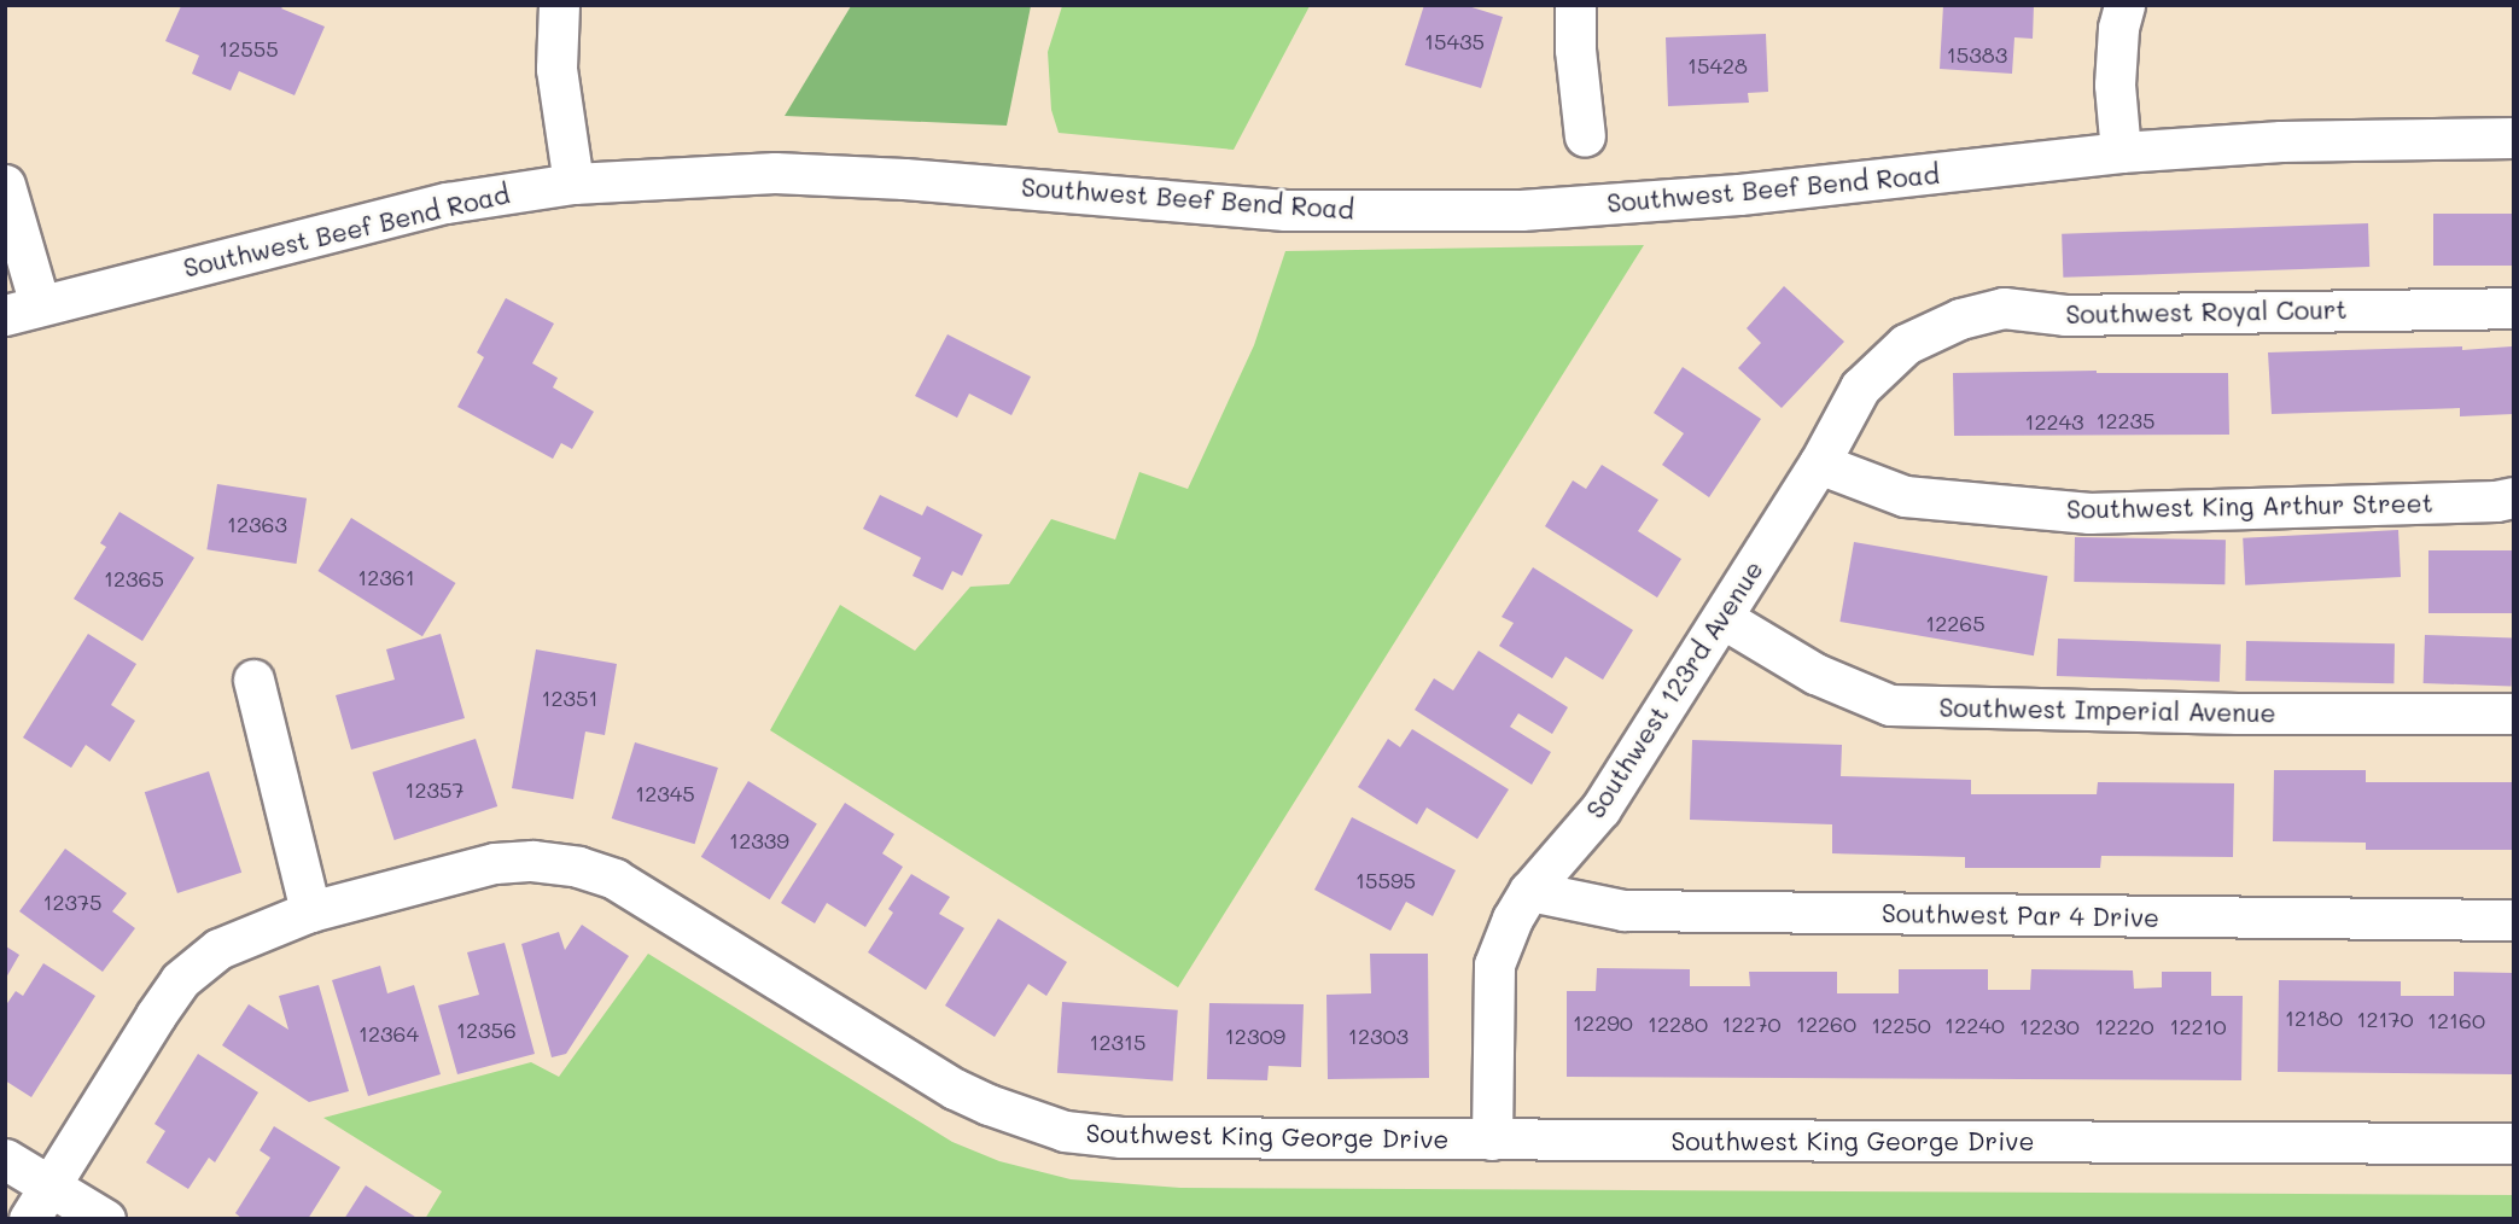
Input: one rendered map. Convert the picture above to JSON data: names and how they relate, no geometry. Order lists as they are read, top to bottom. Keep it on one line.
{"streets":{"street":["Southwest Beef Bend Road","Southwest Royal Court","Southwest King Arthur Street","Southwest 123rd Avenue","Southwest Imperial Avenue","Southwest Par 4 Drive","Southwest King George Drive"]},"crossings":[["Southwest Royal Court","Southwest 123rd Avenue"],["Southwest King Arthur Street","Southwest 123rd Avenue"],["Southwest 123rd Avenue","Southwest Imperial Avenue"],["Southwest 123rd Avenue","Southwest Par 4 Drive"],["Southwest 123rd Avenue","Southwest King George Drive"]],"house_numbers":["15435","12555","15383","15428","12235","12243","12363","12361","12365","12265","12351","12357","12345","12339","15595","12375","12180","12170","12160","12290","12280","12270","12260","12250","12240","12230","12220","12210","12356","12364","12309","12303","12315"]}
